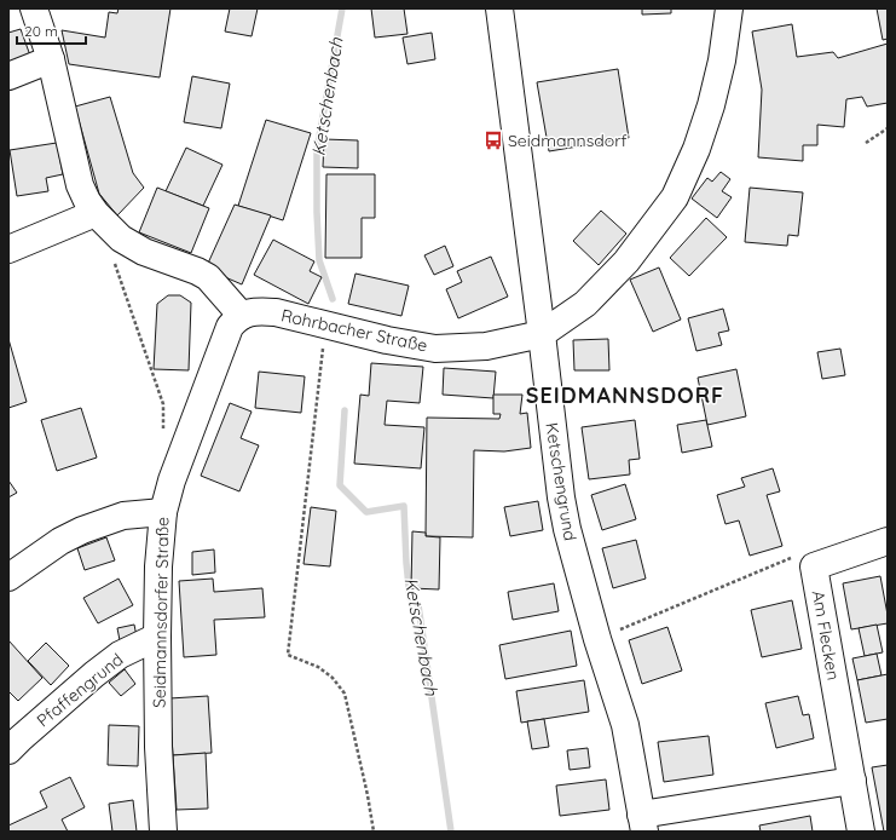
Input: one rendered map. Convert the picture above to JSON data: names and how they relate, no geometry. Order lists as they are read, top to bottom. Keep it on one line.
{"streets":{"street":["Rohrbacher Straße","Ketschengrund","Seidmannsdorfer Straße","Am Flecken","Pfaffengrund"]},"crossings":[["Rohrbacher Straße","Ketschengrund"],["Rohrbacher Straße","Seidmannsdorfer Straße"],["Seidmannsdorfer Straße","Pfaffengrund"]],"districts":["SEIDMANNSDORF"],"water":["Ketschenbach"],"places":{"bus stop":["Seidmannsdorf"]},"scale_bar":"20 m"}
